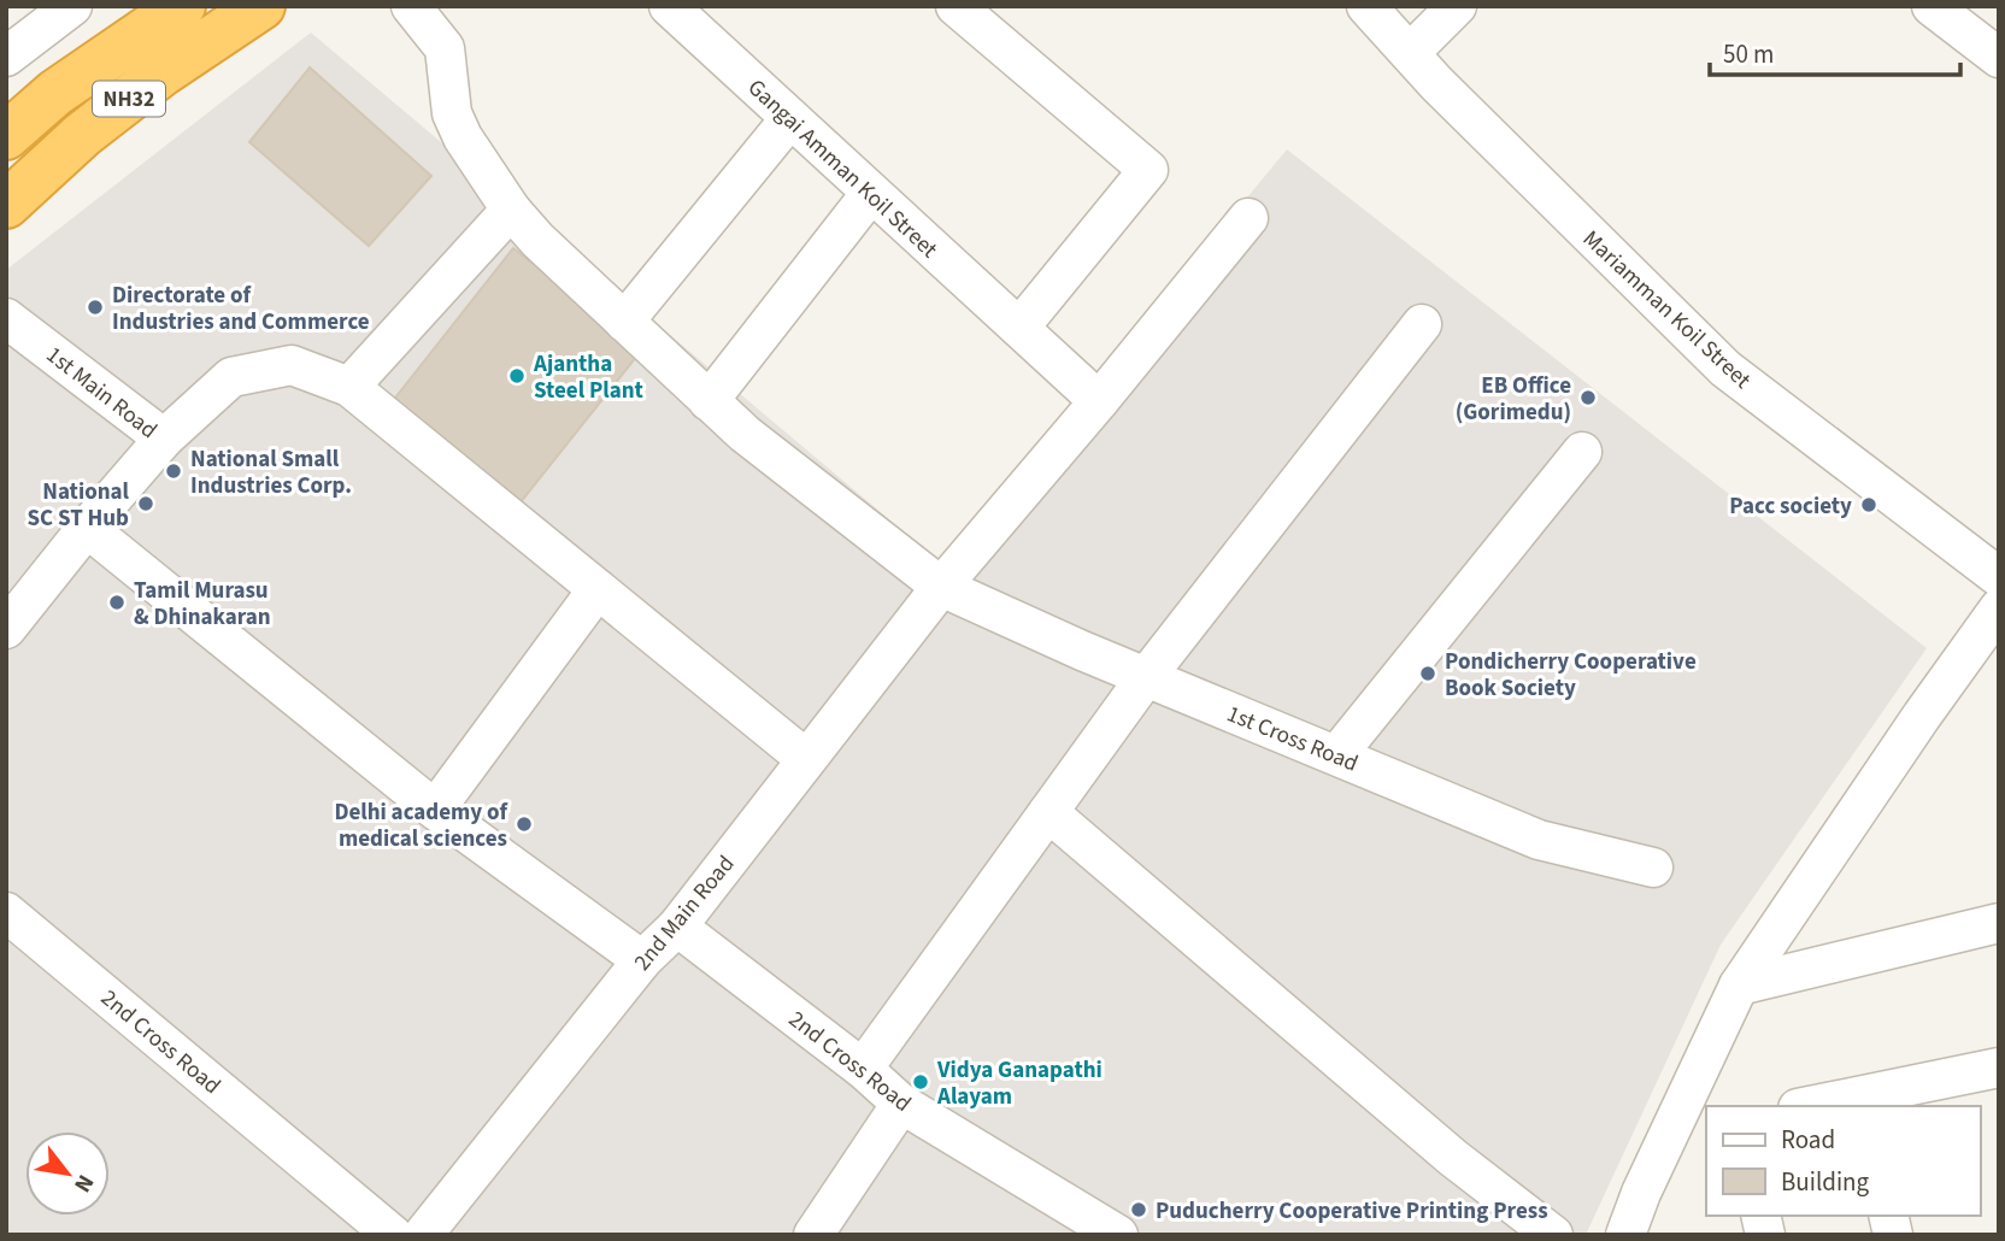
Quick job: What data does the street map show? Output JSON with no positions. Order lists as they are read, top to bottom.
{
  "streets": {
    "highway": ["NH32"],
    "street": [
      "Gangai Amman Koil Street",
      "Mariamman Koil Street",
      "1st Main Road",
      "1st Cross Road",
      "2nd Main Road",
      "2nd Cross Road"
    ]
  },
  "crossings": [
    ["Gangai Amman Koil Street", "2nd Main Road"],
    ["1st Cross Road", "2nd Main Road"],
    ["2nd Main Road", "2nd Cross Road"]
  ],
  "places": [
    "Directorate of Industries and Commerce",
    "Ajantha Steel Plant",
    "EB Office (Gorimedu)",
    "National Small Industries Corp.",
    "National SC ST Hub",
    "Pacc society",
    "Tamil Murasu & Dhinakaran",
    "Pondicherry Cooperative Book Society",
    "Delhi academy of medical sciences",
    "Vidya Ganapathi Alayam",
    "Puducherry Cooperative Printing Press"
  ],
  "legend": ["Road", "Building"],
  "scale_bar": "50 m",
  "north": "bottom right"
}
